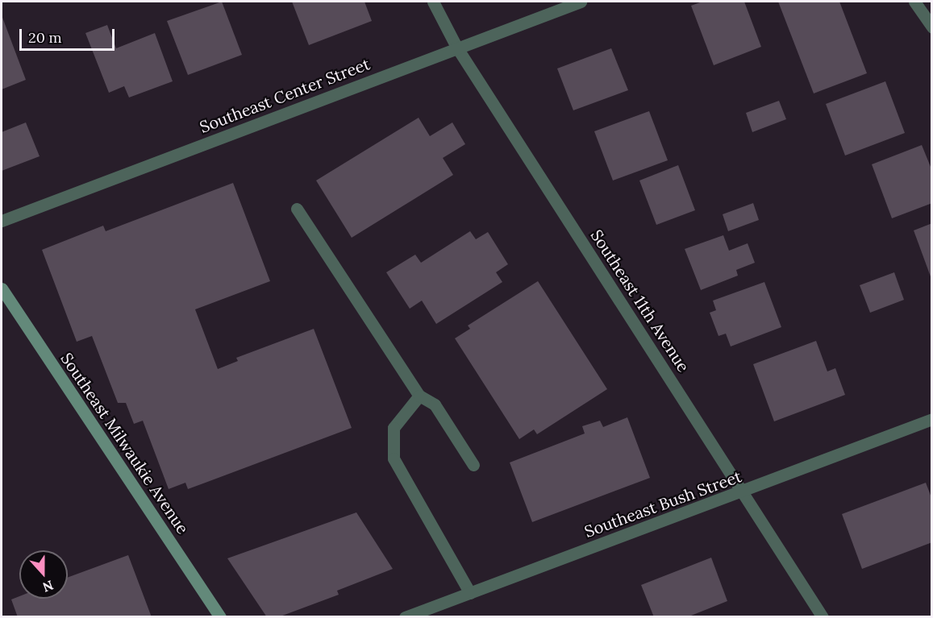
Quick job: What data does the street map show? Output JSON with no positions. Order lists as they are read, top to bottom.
{
  "streets": {
    "main road": ["Southeast Milwaukie Avenue"],
    "street": ["Southeast Center Street", "Southeast 11th Avenue", "Southeast Bush Street"]
  },
  "crossings": [
    ["Southeast Center Street", "Southeast 11th Avenue"],
    ["Southeast 11th Avenue", "Southeast Bush Street"]
  ],
  "scale_bar": "20 m",
  "north": "bottom"
}
